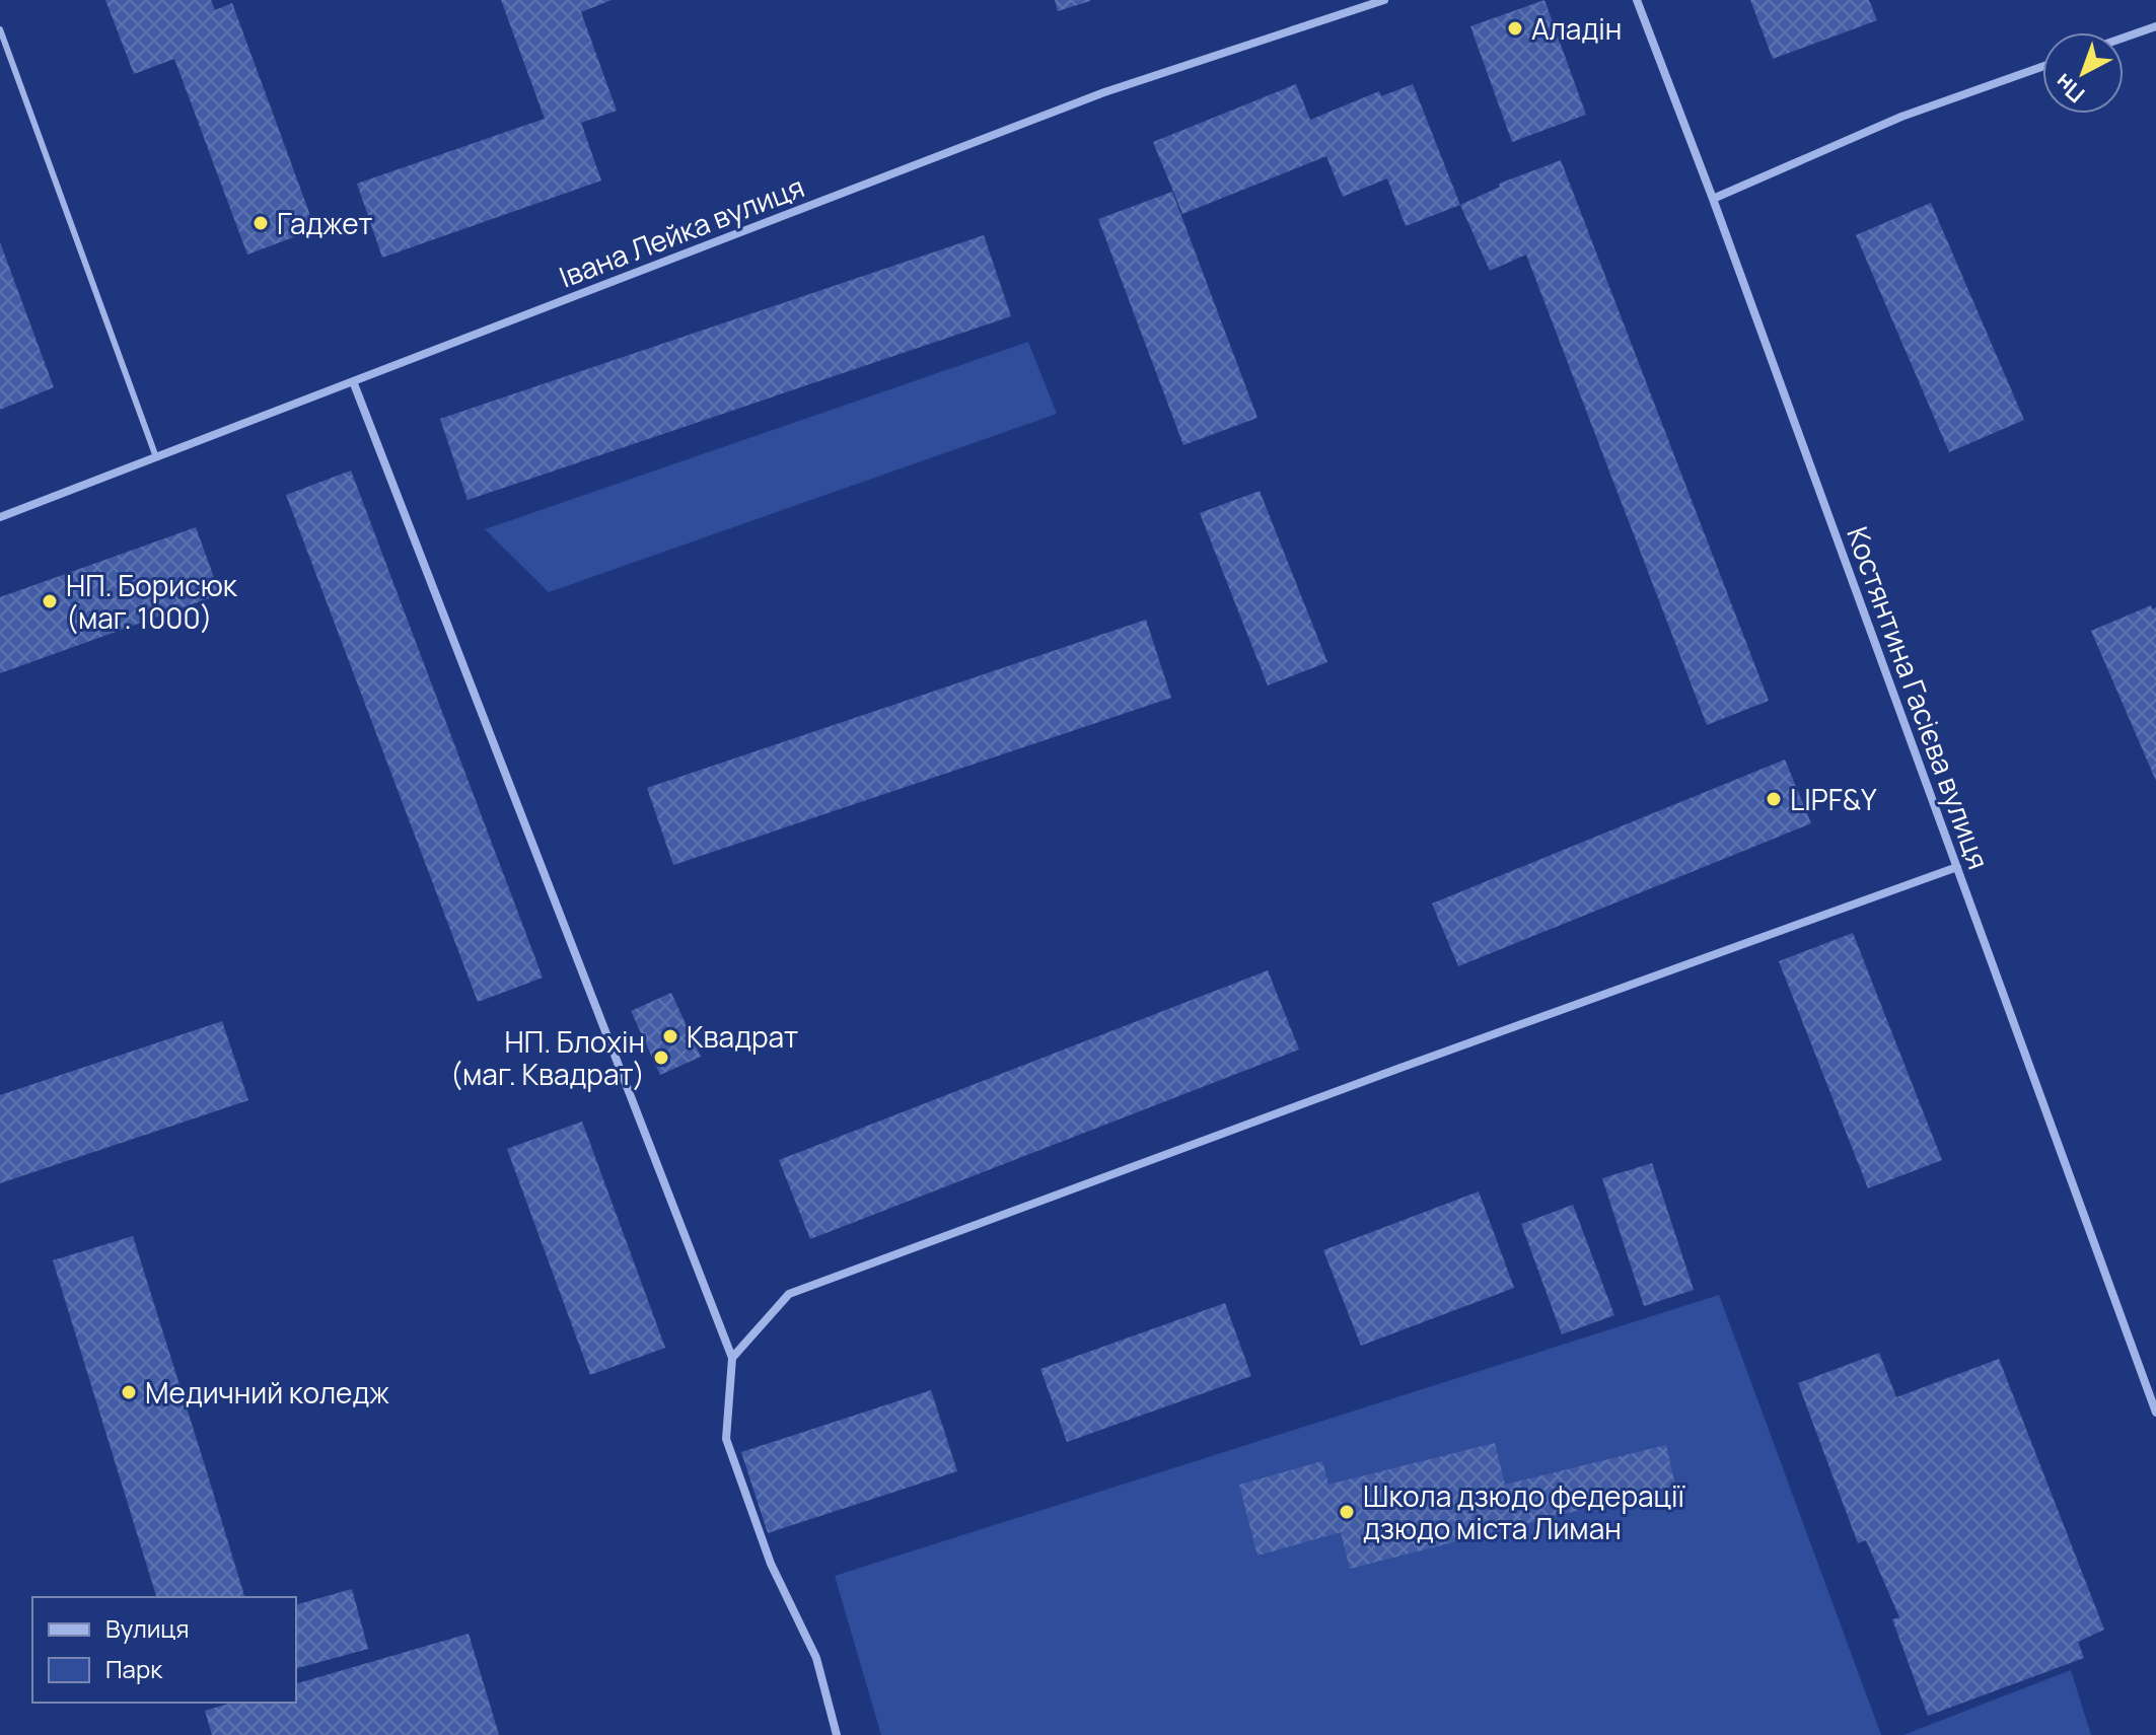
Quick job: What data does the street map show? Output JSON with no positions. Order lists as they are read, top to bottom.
{
  "streets": {
    "street": ["Івана Лейка вулиця", "Костянтина Гасієва вулиця"]
  },
  "places": [
    "Аладін",
    "Гаджет",
    "НП. Борисюк (маг. 1000)",
    "LIPF&Y",
    "Квадрат",
    "НП. Блохін (маг. Квадрат)",
    "Медичний коледж",
    "Школа дзюдо федерації дзюдо міста Лиман"
  ],
  "legend": ["Вулиця", "Парк"],
  "north": "bottom left"
}
